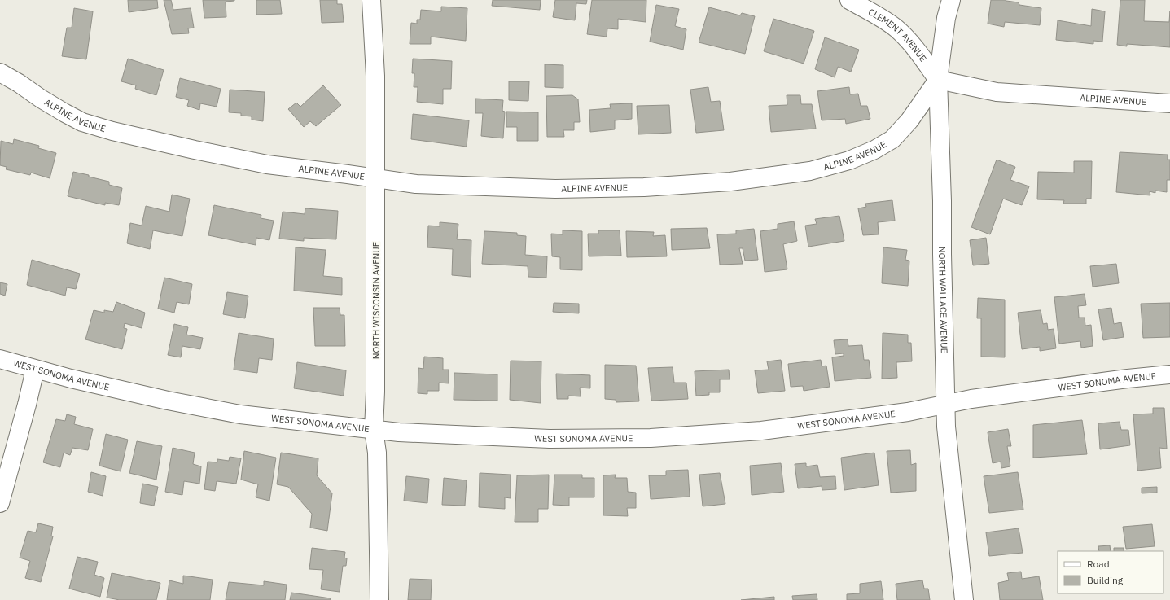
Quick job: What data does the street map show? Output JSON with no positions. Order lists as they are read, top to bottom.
{
  "streets": {
    "street": [
      "CLEMENT AVENUE",
      "ALPINE AVENUE",
      "NORTH WALLACE AVENUE",
      "NORTH WISCONSIN AVENUE",
      "WEST SONOMA AVENUE"
    ]
  },
  "crossings": [
    ["CLEMENT AVENUE", "ALPINE AVENUE"],
    ["CLEMENT AVENUE", "NORTH WALLACE AVENUE"],
    ["ALPINE AVENUE", "NORTH WALLACE AVENUE"],
    ["ALPINE AVENUE", "NORTH WISCONSIN AVENUE"],
    ["NORTH WALLACE AVENUE", "WEST SONOMA AVENUE"],
    ["NORTH WISCONSIN AVENUE", "WEST SONOMA AVENUE"]
  ],
  "legend": ["Road", "Building"]
}
